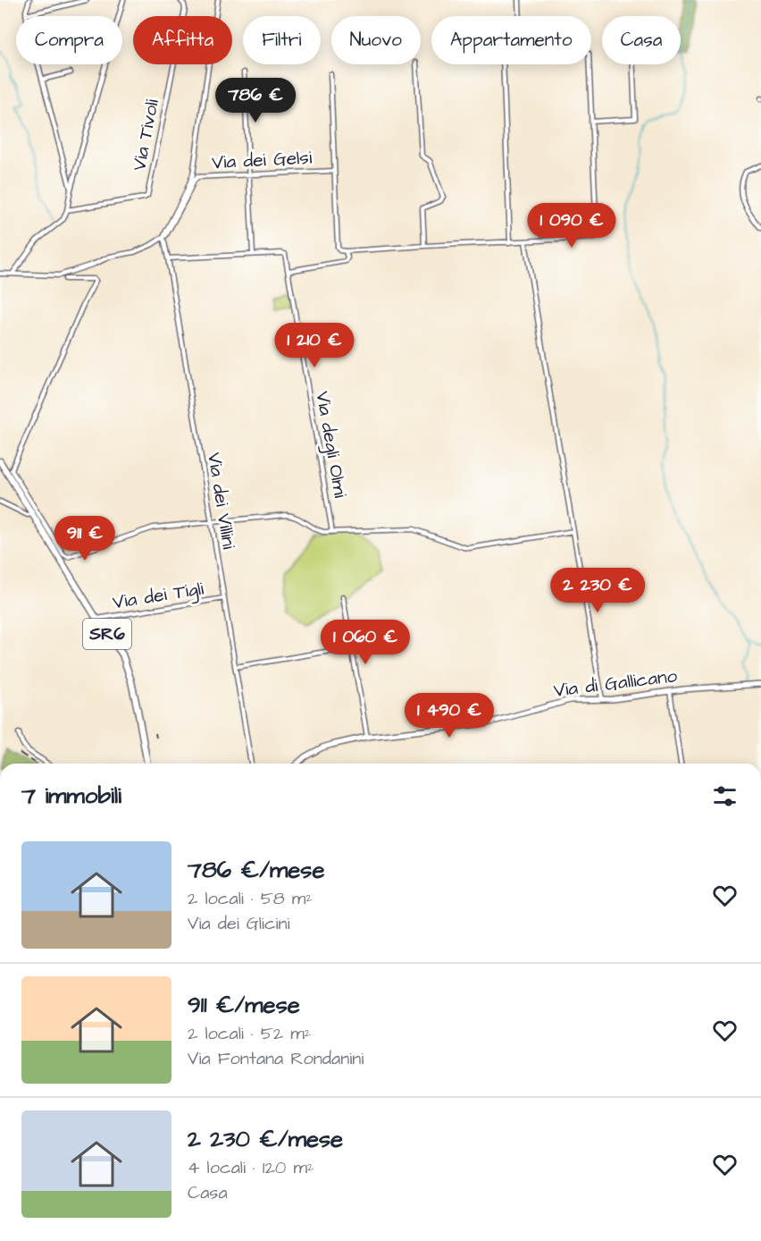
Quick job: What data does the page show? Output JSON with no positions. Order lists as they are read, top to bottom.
{
  "streets": {
    "main road": ["SR6"],
    "street": [
      "Via Tivoli",
      "Via dei Gelsi",
      "Via degli Olmi",
      "Via dei Villini",
      "Via dei Tigli",
      "Via di Gallicano"
    ]
  },
  "crossings": [
    ["Via dei Gelsi", "Via dei Villini"],
    ["Via degli Olmi", "Via dei Villini"],
    ["Via dei Villini", "Via dei Tigli"],
    ["Via dei Tigli", "SR6"]
  ],
  "page": {
    "chip": [
      "Compra",
      "Affitta",
      "Filtri",
      "Nuovo",
      "Appartamento",
      "Casa"
    ],
    "price": [
      "786 €",
      "1 090 €",
      "1 210 €",
      "911 €",
      "2 230 €",
      "1 060 €",
      "1 490 €"
    ],
    "heading": "7 immobili",
    "list": [
      {
        "name": "786 €/mese",
        "note": "2 locali · 58 m² · Via dei Glicini"
      },
      {
        "name": "911 €/mese",
        "note": "2 locali · 52 m² · Via Fontana Rondanini"
      },
      {
        "name": "2 230 €/mese",
        "note": "4 locali · 120 m² · Casa"
      }
    ]
  }
}
